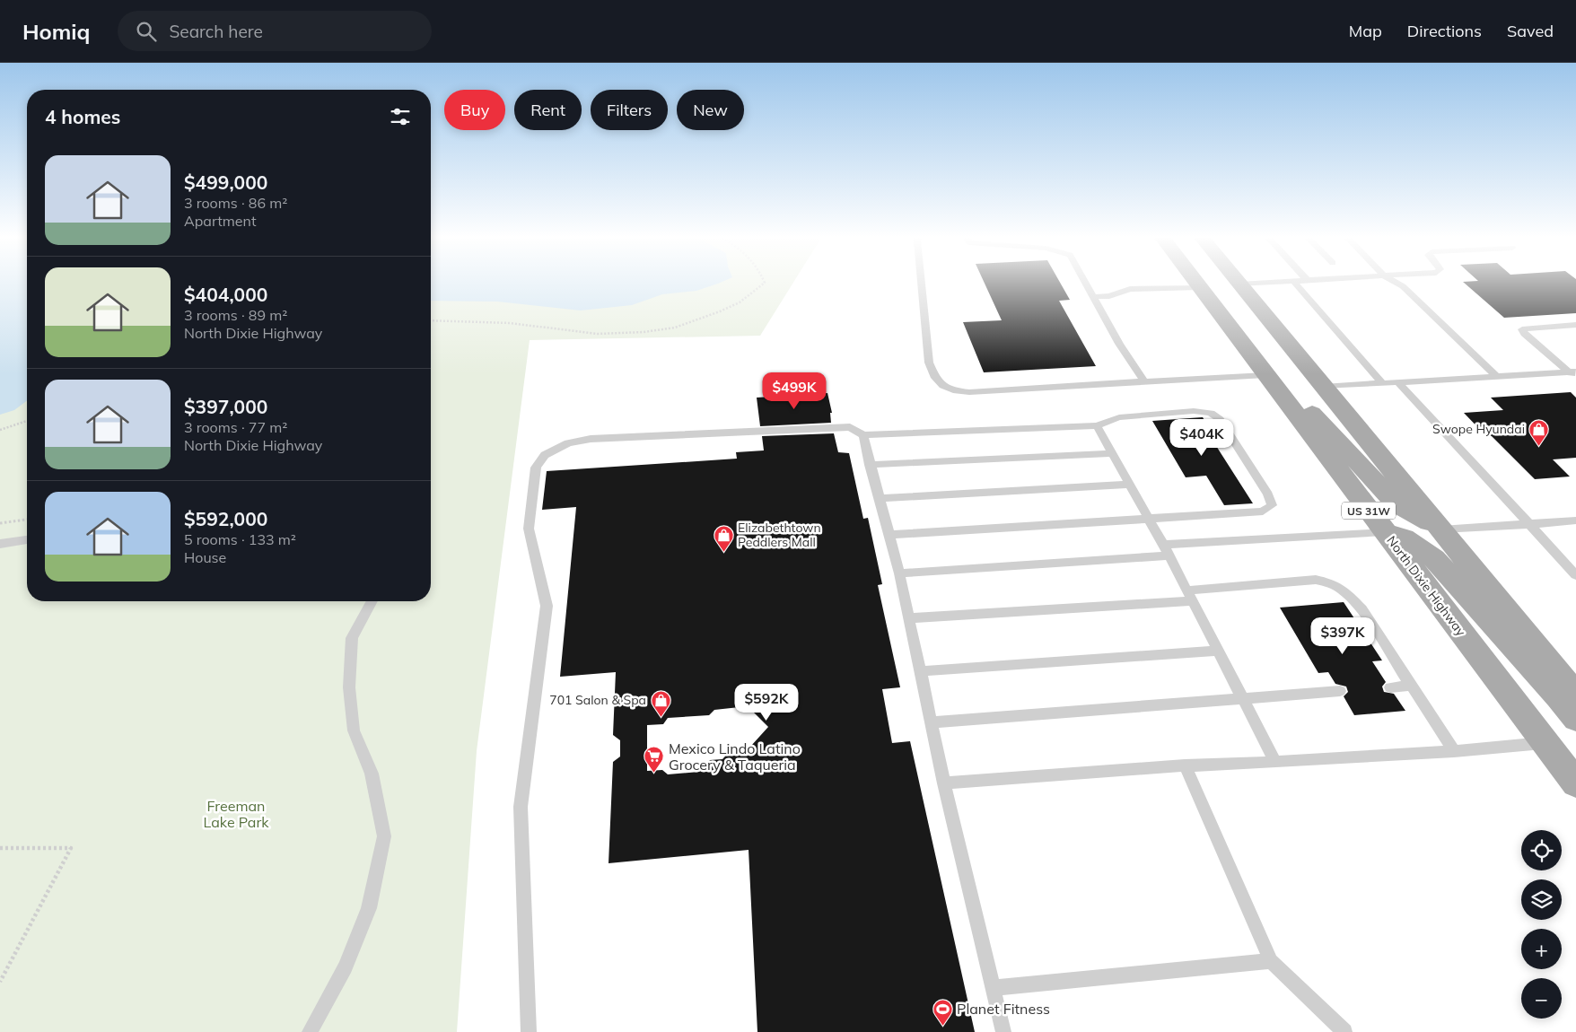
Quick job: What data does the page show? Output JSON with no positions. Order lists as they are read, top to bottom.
{
  "streets": {
    "main road": ["US 31W", "North Dixie Highway"]
  },
  "parks": ["Freeman Lake Park"],
  "places": {
    "shop": ["Swope Hyundai", "Elizabethtown Peddlers Mall", "701 Salon & Spa"],
    "supermarket": ["Mexico Lindo Latino Grocery & Taqueria"],
    "sports": ["Planet Fitness"]
  },
  "page": {
    "header": "Homiq",
    "search": "Search here",
    "nav": ["Map", "Directions", "Saved"],
    "chip": [
      "Buy",
      "Rent",
      "Filters",
      "New"
    ],
    "heading": "4 homes",
    "list": [
      {
        "name": "$499,000",
        "note": "3 rooms · 86 m² · Apartment"
      },
      {
        "name": "$404,000",
        "note": "3 rooms · 89 m² · North Dixie Highway"
      },
      {
        "name": "$397,000",
        "note": "3 rooms · 77 m² · North Dixie Highway"
      },
      {
        "name": "$592,000",
        "note": "5 rooms · 133 m² · House"
      }
    ],
    "price": [
      "$499K",
      "$404K",
      "$397K",
      "$592K"
    ],
    "map_buttons": ["+", "−"]
  }
}
